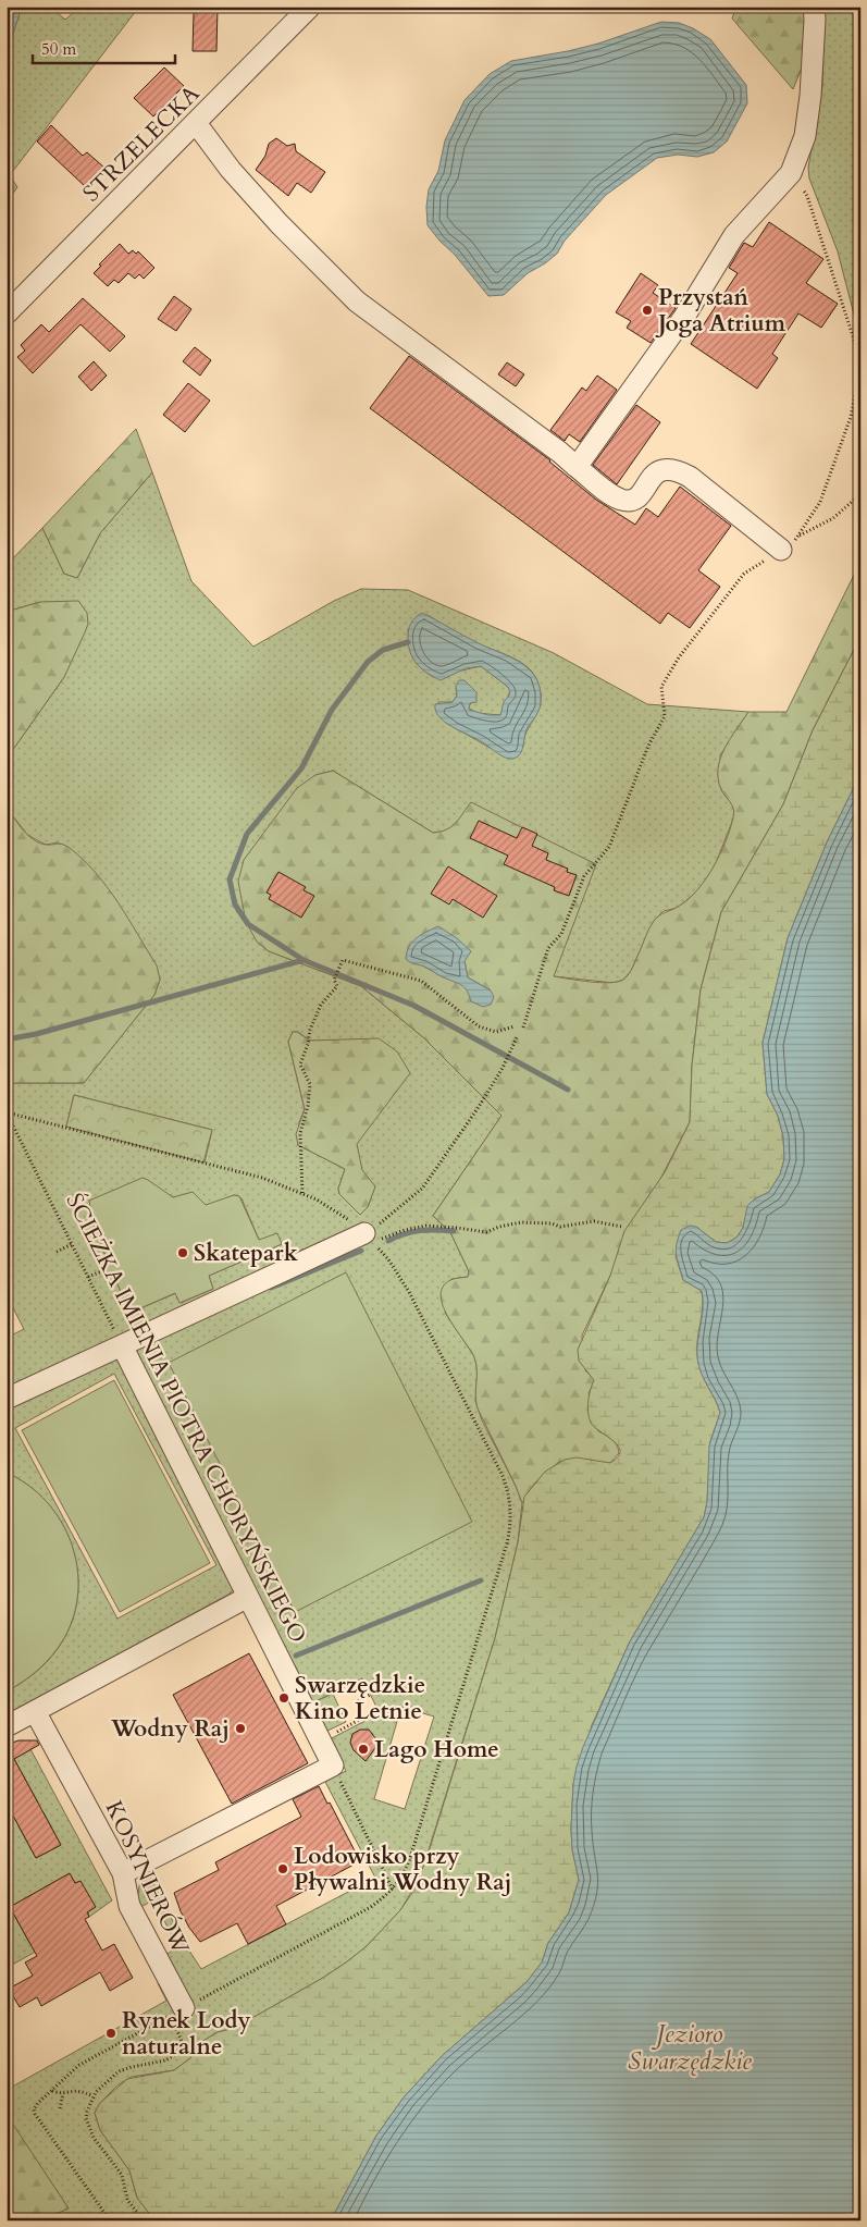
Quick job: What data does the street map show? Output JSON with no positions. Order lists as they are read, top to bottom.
{
  "streets": {
    "street": ["STRZELECKA", "ŚCIEŻKA IMIENIA PIOTRA CHORYŃSKIEGO", "KOSYNIERÓW"]
  },
  "water": ["Jezioro Swarzędzkie"],
  "places": [
    "Przystań Joga Atrium",
    "Skatepark",
    "Swarzędzkie Kino Letnie",
    "Wodny Raj",
    "Lago Home",
    "Lodowisko przy Pływalni Wodny Raj",
    "Rynek Lody naturalne"
  ],
  "scale_bar": "50 m"
}
